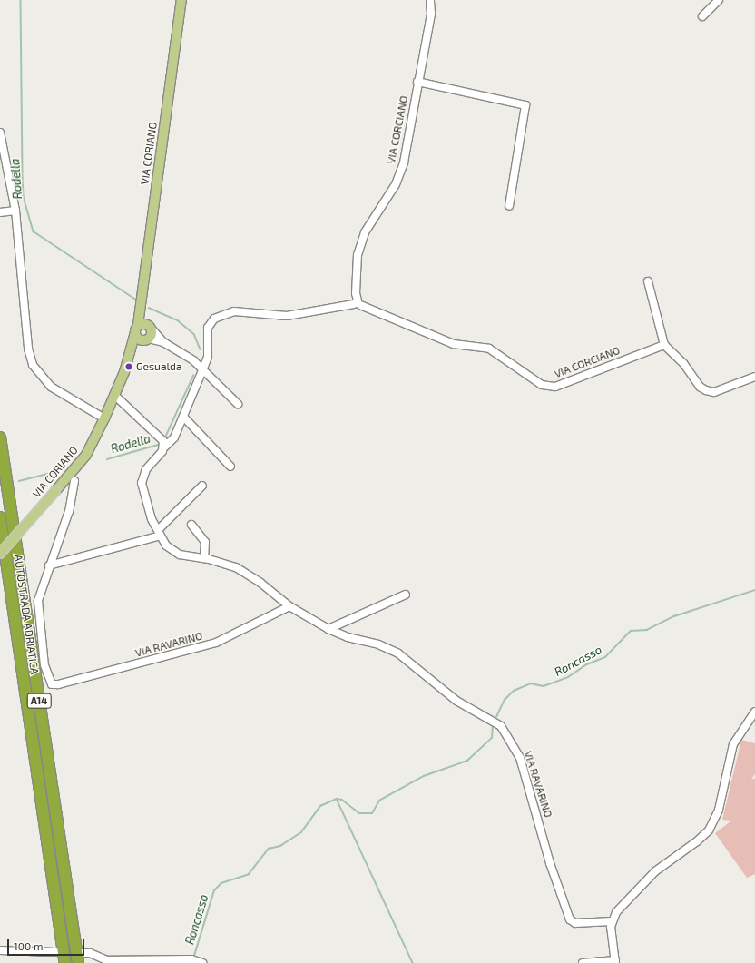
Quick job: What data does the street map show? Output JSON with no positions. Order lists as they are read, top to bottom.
{
  "streets": {
    "highway": ["AUTOSTRADA ADRIATICA", "A14"],
    "main road": ["VIA CORIANO"],
    "street": ["VIA CORCIANO", "VIA RAVARINO"]
  },
  "crossings": [
    ["VIA CORCIANO", "VIA RAVARINO"],
    ["VIA CORIANO", "VIA RAVARINO"]
  ],
  "water": ["Rodella", "Roncasso"],
  "places": ["Gesualda"],
  "scale_bar": "100 m"
}
